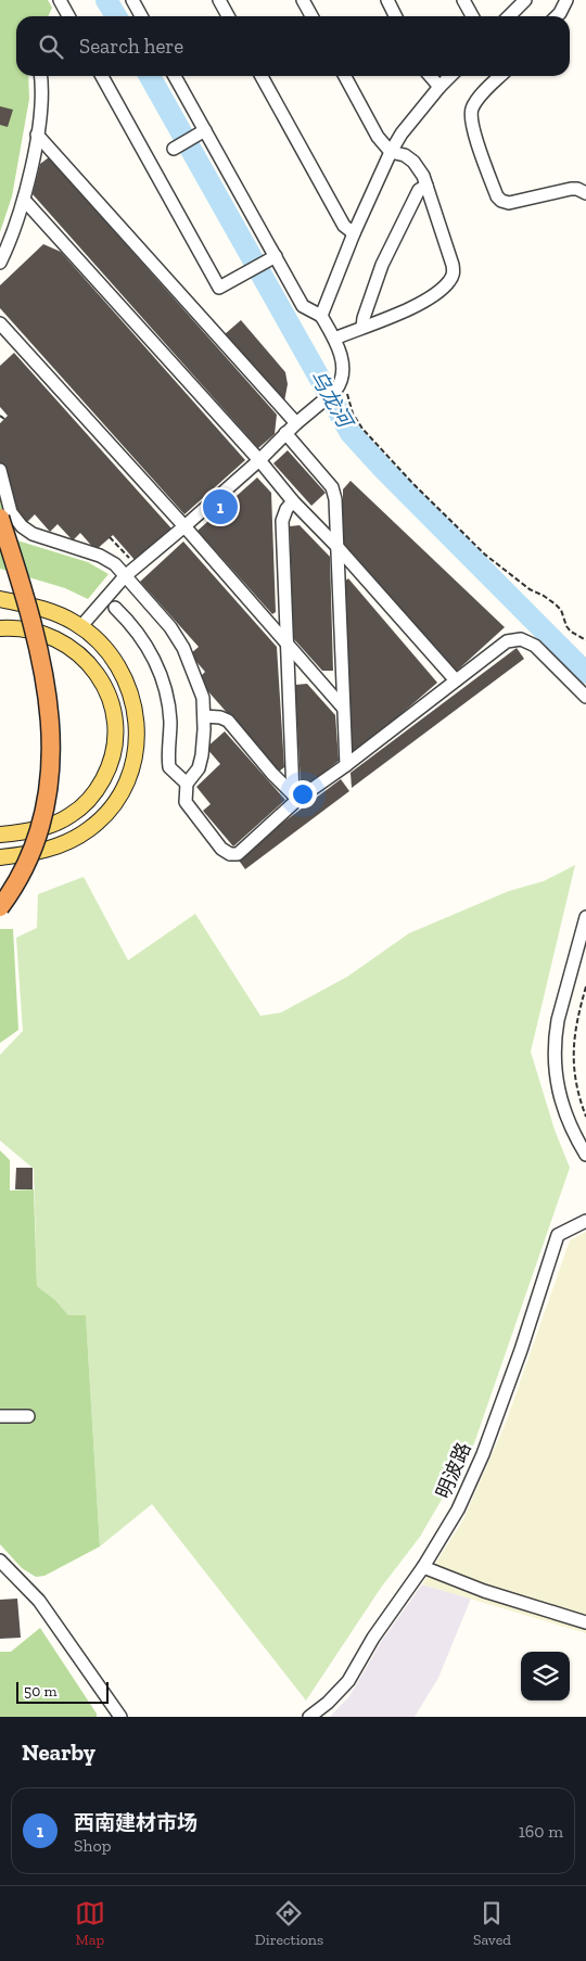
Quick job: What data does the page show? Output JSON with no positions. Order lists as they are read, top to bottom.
{
  "streets": {
    "street": ["明波路"]
  },
  "water": ["乌龙河"],
  "scale_bar": "50 m",
  "page": {
    "search": "Search here",
    "pins": "1",
    "scale": "50 m",
    "heading": "Nearby",
    "list": [
      {
        "mark": "1",
        "name": "西南建材市场",
        "note": "Shop",
        "value": "160 m"
      }
    ],
    "nav": ["Map", "Directions", "Saved"]
  }
}
